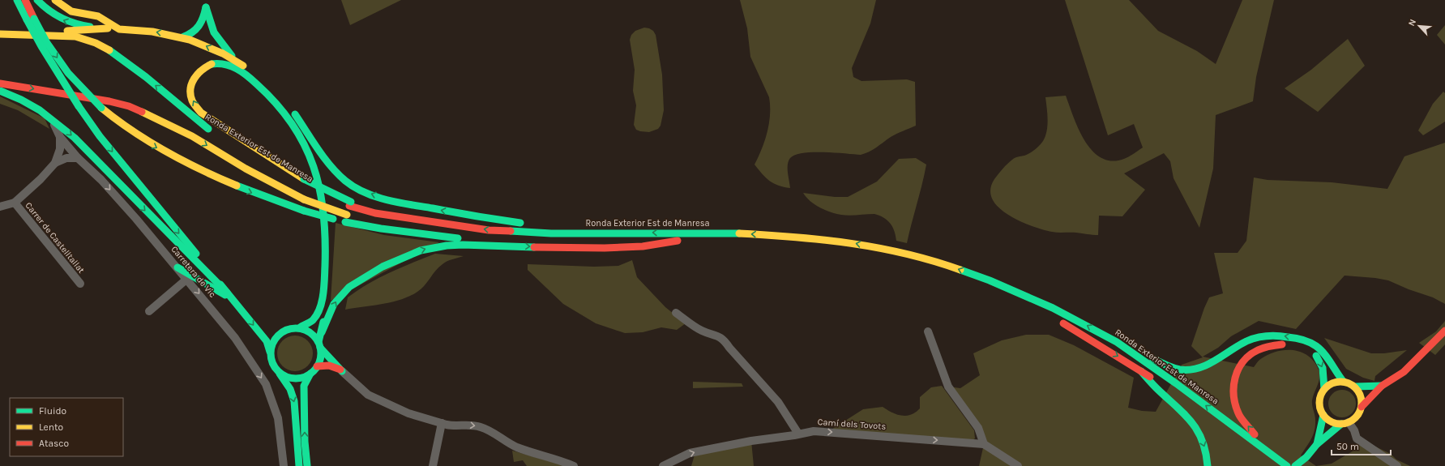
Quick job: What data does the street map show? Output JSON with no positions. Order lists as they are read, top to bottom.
{
  "streets": {
    "main road": ["Ronda Exterior Est de Manresa"],
    "street": ["Carrer de Castelltallat", "Carretera de Vic", "Camí dels Tovots"]
  },
  "one_way": ["Carretera de Vic", "Camí dels Tovots"],
  "legend": ["Fluido", "Lento", "Atasco"],
  "scale_bar": "50 m",
  "north": "top left"
}
